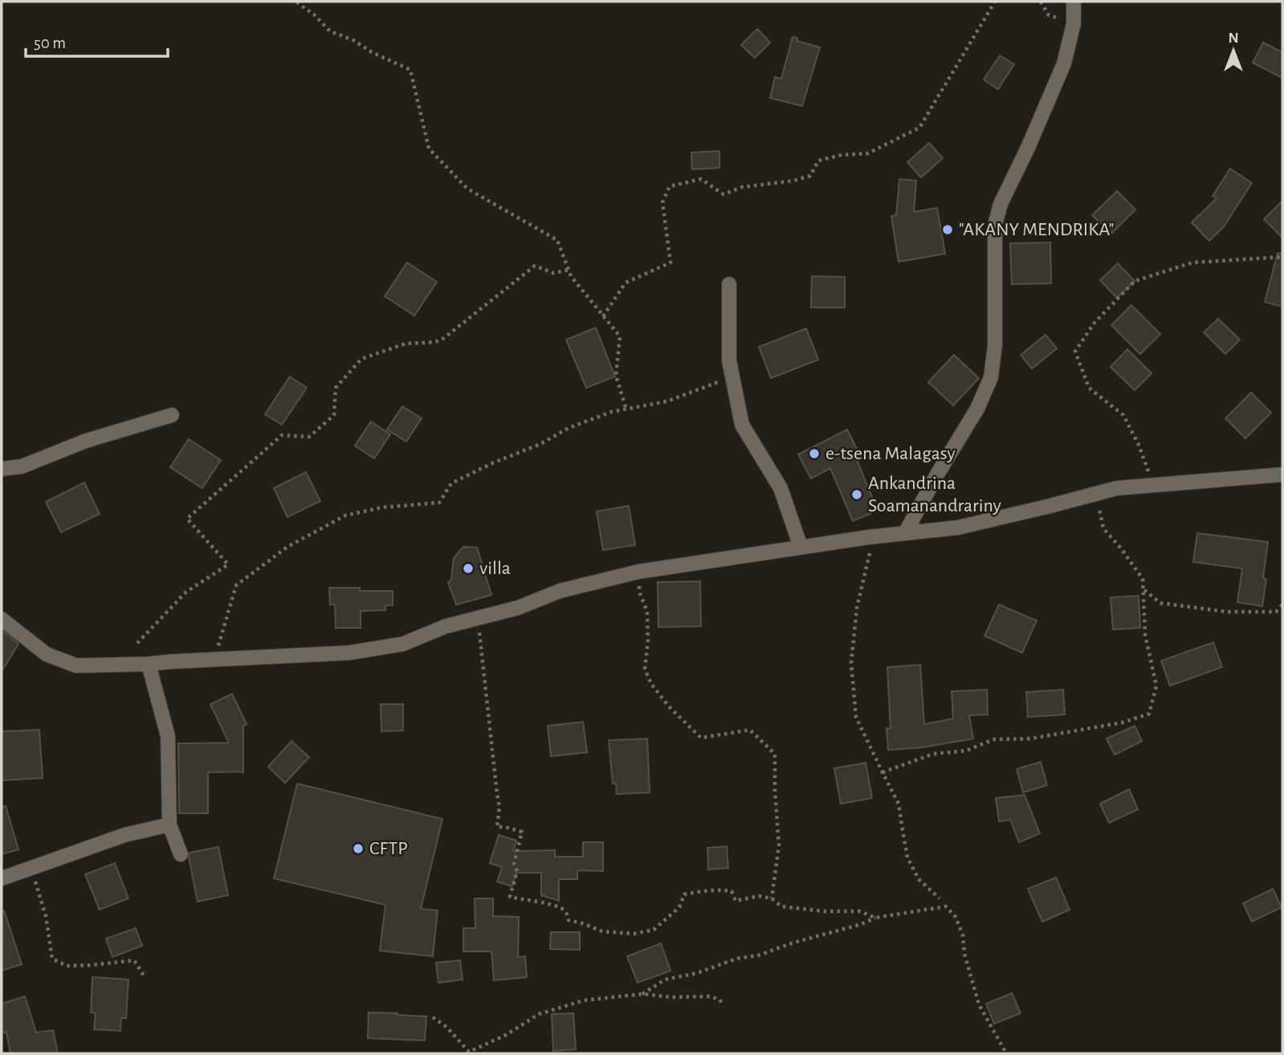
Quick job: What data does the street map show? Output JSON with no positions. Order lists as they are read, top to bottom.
{
  "places": [
    "\"AKANY MENDRIKA\"",
    "e-tsena Malagasy",
    "Ankandrina Soamanandrariny",
    "villa",
    "CFTP"
  ],
  "scale_bar": "50 m",
  "north": "top"
}
